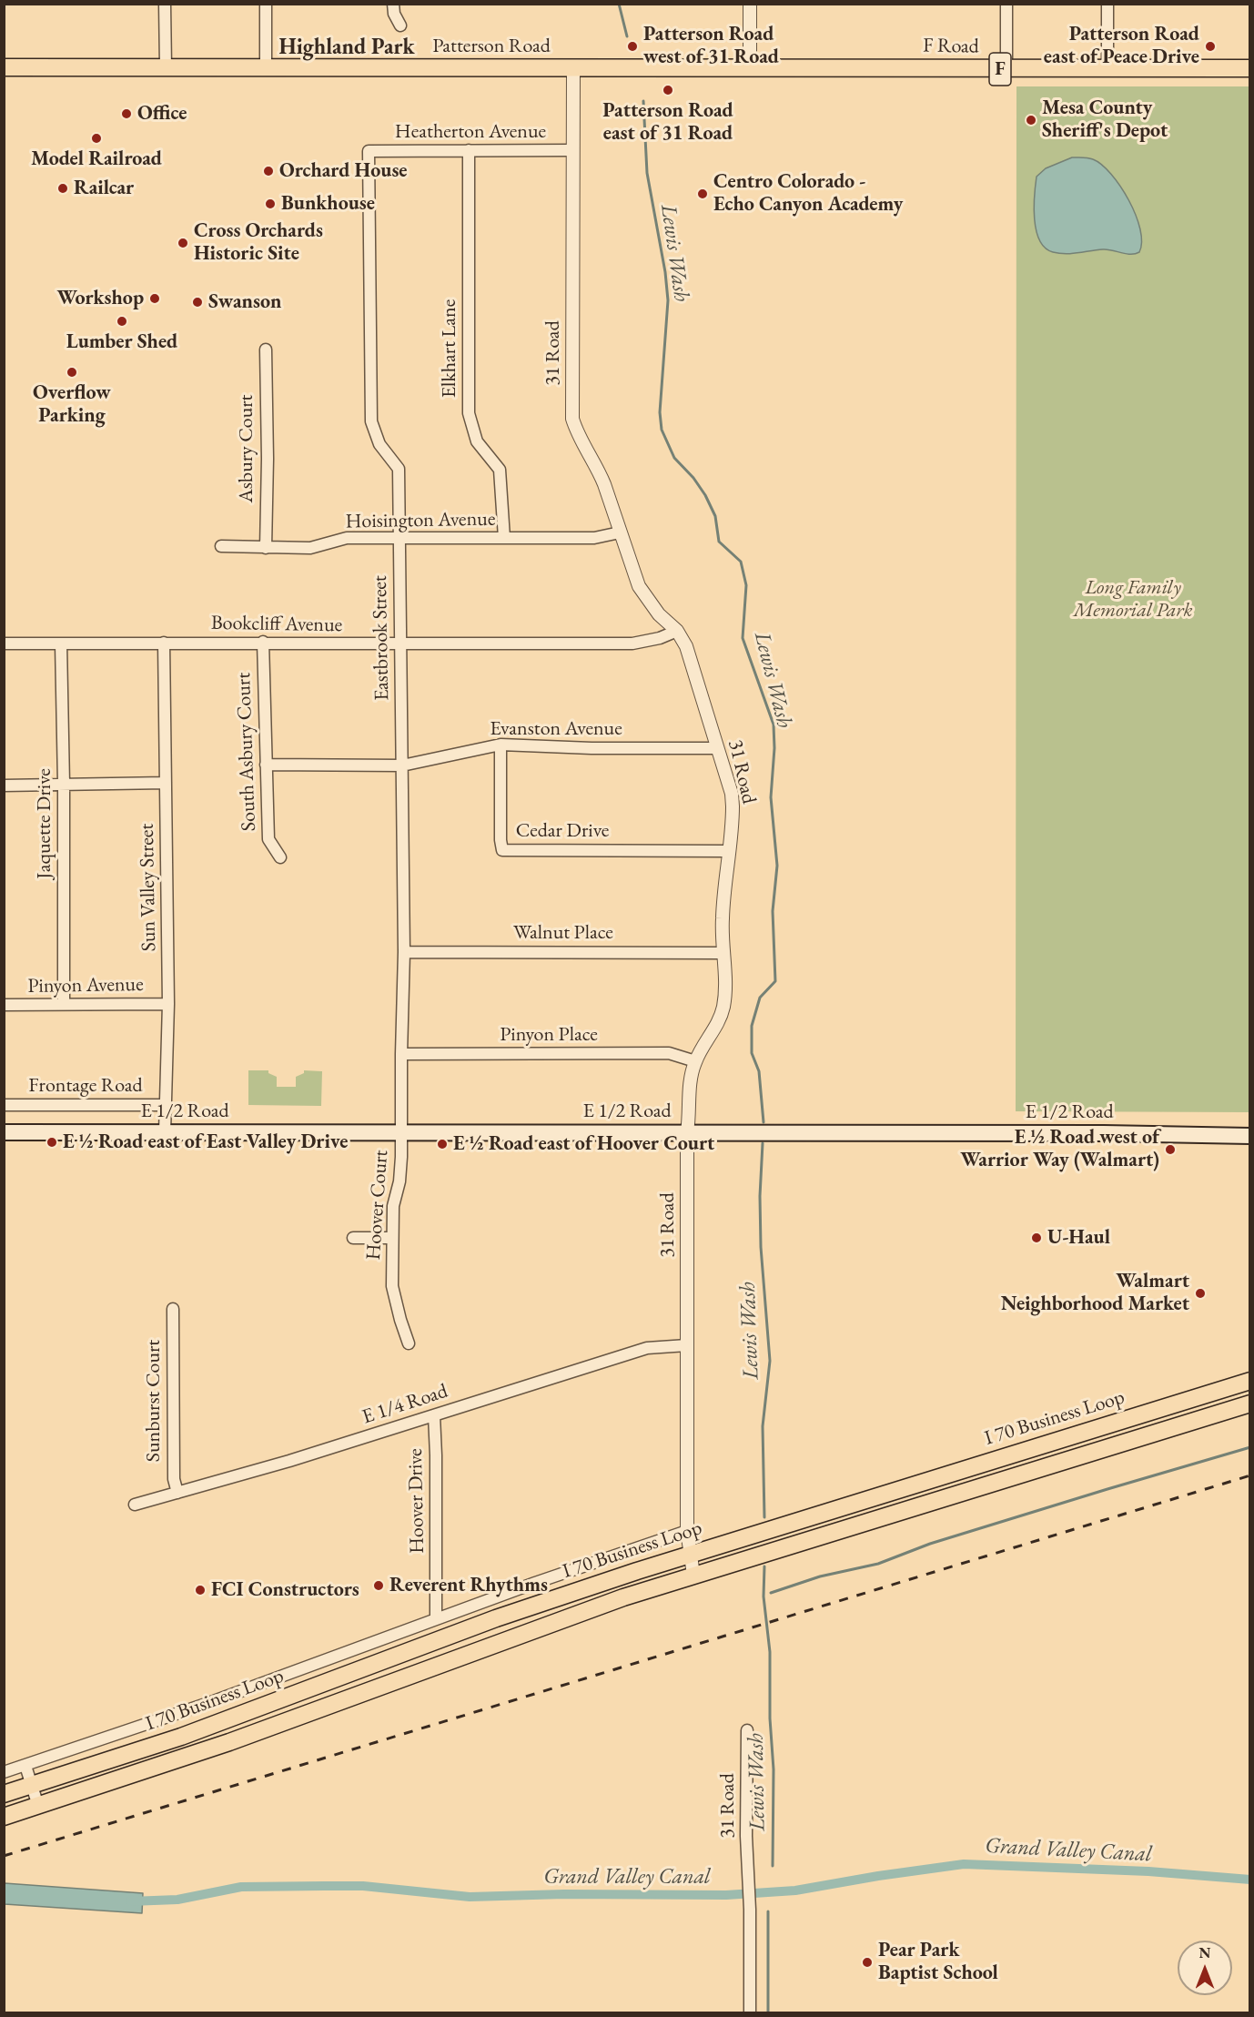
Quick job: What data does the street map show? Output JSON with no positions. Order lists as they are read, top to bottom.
{
  "streets": {
    "main road": [
      "Patterson Road",
      "F Road",
      "F",
      "E 1/2 Road",
      "I 70 Business Loop"
    ],
    "street": [
      "Heatherton Avenue",
      "Elkhart Lane",
      "31 Road",
      "Asbury Court",
      "Hoisington Avenue",
      "Bookcliff Avenue",
      "Eastbrook Street",
      "Evanston Avenue",
      "South Asbury Court",
      "Jaquette Drive",
      "Cedar Drive",
      "Sun Valley Street",
      "Walnut Place",
      "Pinyon Avenue",
      "Pinyon Place",
      "Frontage Road",
      "Hoover Court",
      "Sunburst Court",
      "E 1/4 Road",
      "Hoover Drive"
    ]
  },
  "crossings": [
    ["Patterson Road", "F Road"],
    ["Patterson Road", "31 Road"],
    ["Heatherton Avenue", "Elkhart Lane"],
    ["Heatherton Avenue", "31 Road"],
    ["Heatherton Avenue", "Eastbrook Street"],
    ["Elkhart Lane", "Hoisington Avenue"],
    ["31 Road", "Hoisington Avenue"],
    ["31 Road", "Bookcliff Avenue"],
    ["31 Road", "Evanston Avenue"],
    ["31 Road", "Cedar Drive"],
    ["31 Road", "Walnut Place"],
    ["31 Road", "Pinyon Place"],
    ["31 Road", "E 1/2 Road"],
    ["31 Road", "E 1/4 Road"],
    ["31 Road", "I 70 Business Loop"],
    ["Asbury Court", "Hoisington Avenue"],
    ["Hoisington Avenue", "Eastbrook Street"],
    ["Bookcliff Avenue", "Eastbrook Street"],
    ["Bookcliff Avenue", "South Asbury Court"],
    ["Bookcliff Avenue", "Jaquette Drive"],
    ["Bookcliff Avenue", "Sun Valley Street"],
    ["Eastbrook Street", "Evanston Avenue"],
    ["Eastbrook Street", "Walnut Place"],
    ["Eastbrook Street", "Pinyon Place"],
    ["Eastbrook Street", "E 1/2 Road"],
    ["Eastbrook Street", "Hoover Court"],
    ["Evanston Avenue", "South Asbury Court"],
    ["Evanston Avenue", "Cedar Drive"],
    ["Jaquette Drive", "Pinyon Avenue"],
    ["Sun Valley Street", "Pinyon Avenue"],
    ["Sun Valley Street", "Frontage Road"],
    ["Sun Valley Street", "E 1/2 Road"],
    ["E 1/2 Road", "Hoover Court"],
    ["Sunburst Court", "E 1/4 Road"],
    ["E 1/4 Road", "Hoover Drive"]
  ],
  "districts": ["Highland Park"],
  "water": ["Lewis Wash", "Grand Valley Canal"],
  "parks": ["Long Family Memorial Park"],
  "places": [
    "Patterson Road west of 31 Road",
    "Patterson Road east of Peace Drive",
    "Patterson Road east of 31 Road",
    "Office",
    "Mesa County Sheriff's Depot",
    "Model Railroad",
    "Orchard House",
    "Railcar",
    "Centro Colorado - Echo Canyon Academy",
    "Bunkhouse",
    "Cross Orchards Historic Site",
    "Workshop",
    "Swanson",
    "Lumber Shed",
    "Overflow Parking",
    "E ½ Road east of East Valley Drive",
    "E ½ Road east of Hoover Court",
    "E ½ Road west of Warrior Way (Walmart)",
    "U-Haul",
    "Walmart Neighborhood Market",
    "Reverent Rhythms",
    "FCI Constructors",
    "Pear Park Baptist School"
  ],
  "north": "top"
}
